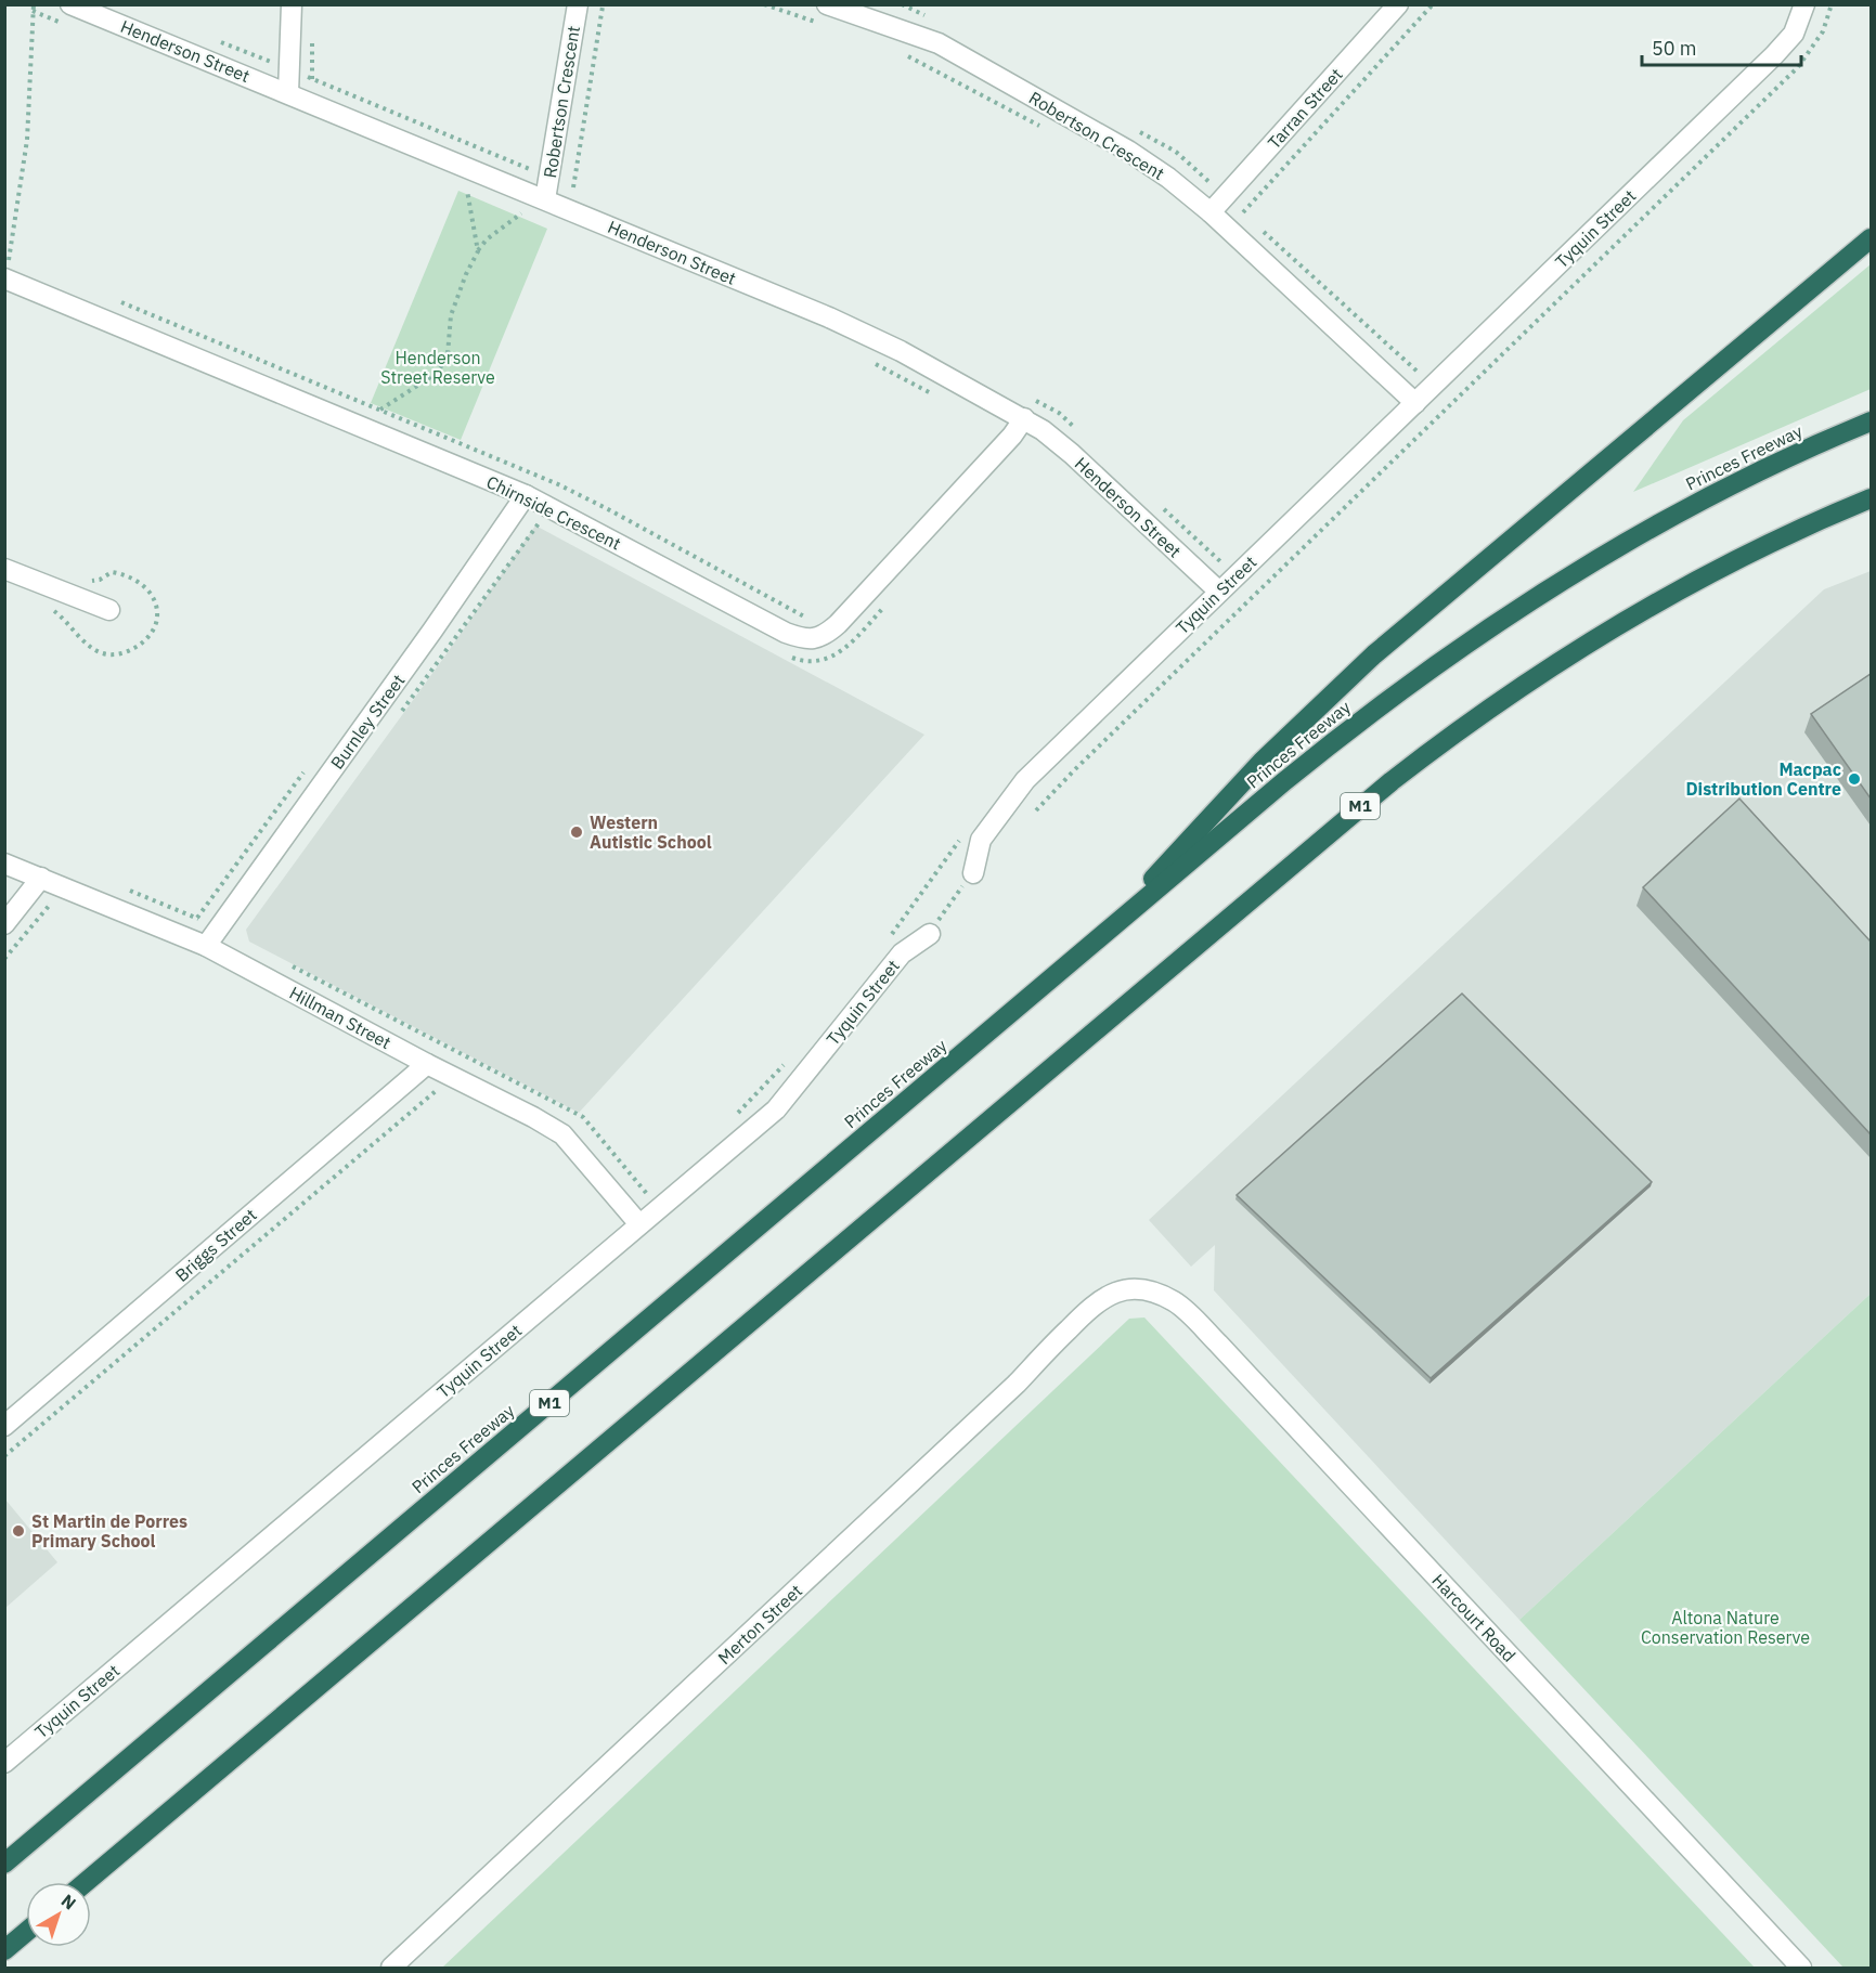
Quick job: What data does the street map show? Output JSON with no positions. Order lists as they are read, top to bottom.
{
  "streets": {
    "highway": ["Princes Freeway", "M1"],
    "street": [
      "Henderson Street",
      "Robertson Crescent",
      "Tarran Street",
      "Tyquin Street",
      "Chirnside Crescent",
      "Burnley Street",
      "Hillman Street",
      "Briggs Street",
      "Harcourt Road",
      "Merton Street"
    ]
  },
  "crossings": [
    ["Henderson Street", "Robertson Crescent"],
    ["Henderson Street", "Tyquin Street"],
    ["Henderson Street", "Chirnside Crescent"],
    ["Robertson Crescent", "Tarran Street"],
    ["Robertson Crescent", "Tyquin Street"],
    ["Tyquin Street", "Hillman Street"],
    ["Chirnside Crescent", "Burnley Street"],
    ["Burnley Street", "Hillman Street"],
    ["Hillman Street", "Briggs Street"],
    ["Harcourt Road", "Merton Street"]
  ],
  "parks": ["Henderson Street Reserve", "Altona Nature Conservation Reserve"],
  "places": ["Macpac Distribution Centre", "Western Autistic School", "St Martin de Porres Primary School"],
  "scale_bar": "50 m",
  "north": "top right"
}
